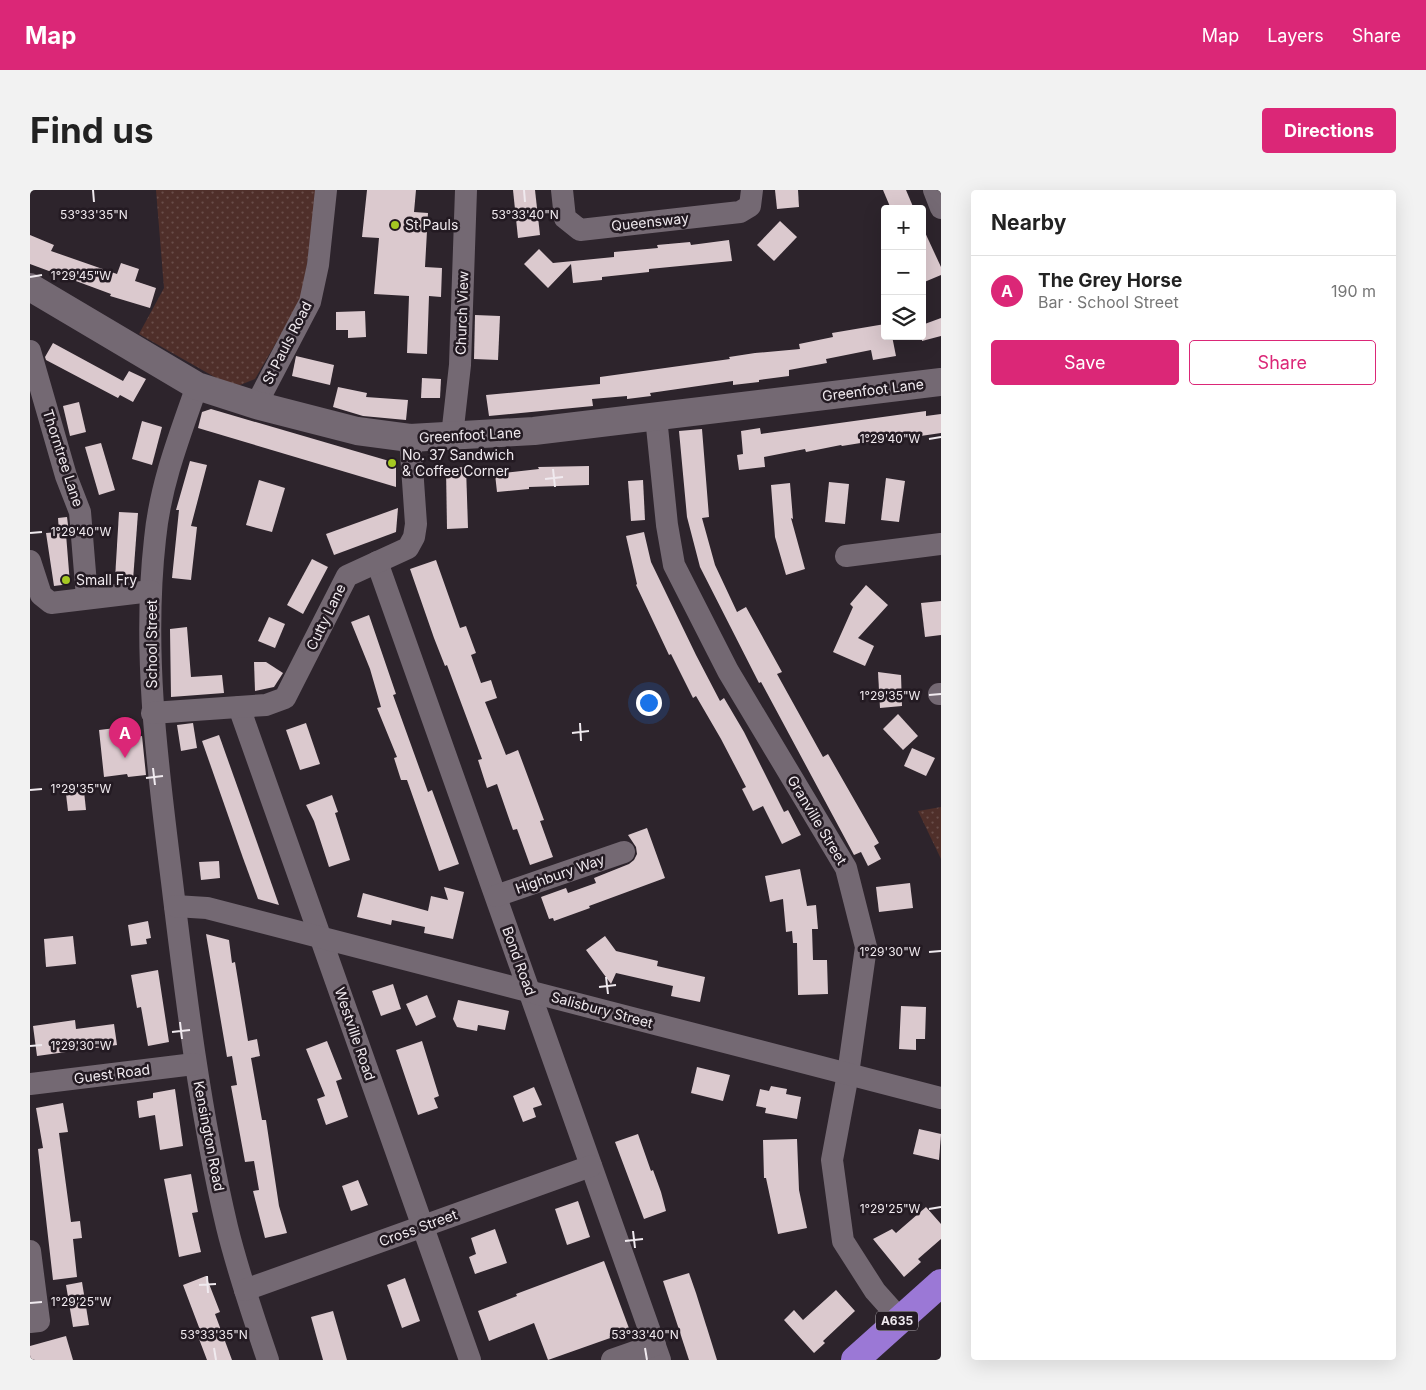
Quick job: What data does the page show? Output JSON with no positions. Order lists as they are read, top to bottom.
{
  "streets": {
    "highway": ["A635"],
    "street": [
      "Queensway",
      "Church View",
      "St Pauls Road",
      "Greenfoot Lane",
      "Thorntree Lane",
      "Cutty Lane",
      "School Street",
      "Granville Street",
      "Highbury Way",
      "Bond Road",
      "Salisbury Street",
      "Westville Road",
      "Guest Road",
      "Kensington Road",
      "Cross Street"
    ]
  },
  "crossings": [
    ["Church View", "Greenfoot Lane"],
    ["St Pauls Road", "Greenfoot Lane"],
    ["Greenfoot Lane", "Cutty Lane"],
    ["Greenfoot Lane", "School Street"],
    ["Greenfoot Lane", "Granville Street"],
    ["Cutty Lane", "School Street"],
    ["Cutty Lane", "Bond Road"],
    ["Cutty Lane", "Westville Road"],
    ["School Street", "Salisbury Street"],
    ["School Street", "Kensington Road"],
    ["Granville Street", "Salisbury Street"],
    ["Granville Street", "A635"],
    ["Highbury Way", "Bond Road"],
    ["Bond Road", "Salisbury Street"],
    ["Bond Road", "Cross Street"],
    ["Salisbury Street", "Westville Road"],
    ["Salisbury Street", "Kensington Road"],
    ["Westville Road", "Cross Street"],
    ["Guest Road", "Kensington Road"],
    ["Kensington Road", "Cross Street"]
  ],
  "places": ["St Pauls", "No. 37 Sandwich & Coffee Corner", "Small Fry"],
  "page": {
    "header": "Map",
    "nav": ["Map", "Layers", "Share"],
    "buttons": [
      "Directions",
      ["Save", "Share"]
    ],
    "title": "Find us",
    "heading": "Nearby",
    "map_buttons": ["+", "−"],
    "list": [
      {
        "mark": "A",
        "name": "The Grey Horse",
        "note": "Bar · School Street",
        "value": "190 m"
      }
    ],
    "pins": "A"
  },
  "coordinates": [
    "53°33'35\"N",
    "53°33'40\"N",
    "1°29'45\"W",
    "1°29'40\"W",
    "1°29'35\"W",
    "1°29'30\"W",
    "1°29'25\"W"
  ]
}
